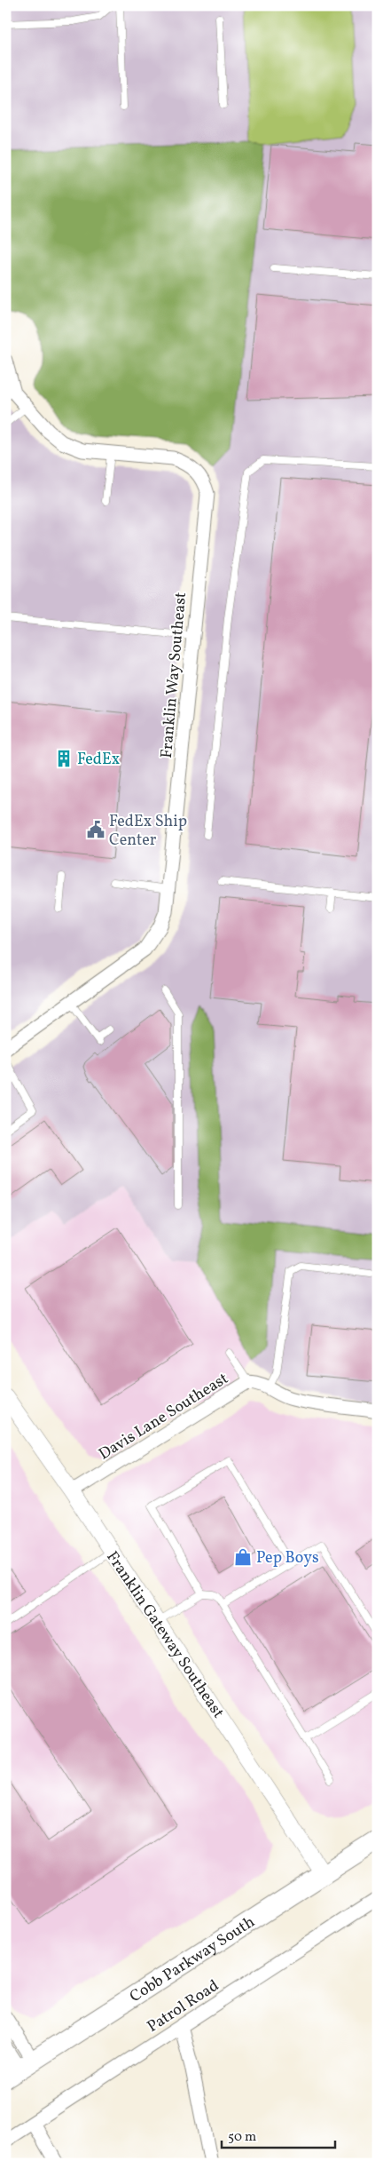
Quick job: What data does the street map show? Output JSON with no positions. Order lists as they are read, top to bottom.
{
  "streets": {
    "main road": ["Cobb Parkway South"],
    "street": [
      "Franklin Way Southeast",
      "Davis Lane Southeast",
      "Franklin Gateway Southeast",
      "Patrol Road"
    ]
  },
  "crossings": [
    ["Davis Lane Southeast", "Franklin Gateway Southeast"],
    ["Franklin Gateway Southeast", "Cobb Parkway South"]
  ],
  "places": {
    "building": ["FedEx"],
    "public building": ["FedEx Ship Center"],
    "shop": ["Pep Boys"]
  },
  "scale_bar": "50 m"
}
